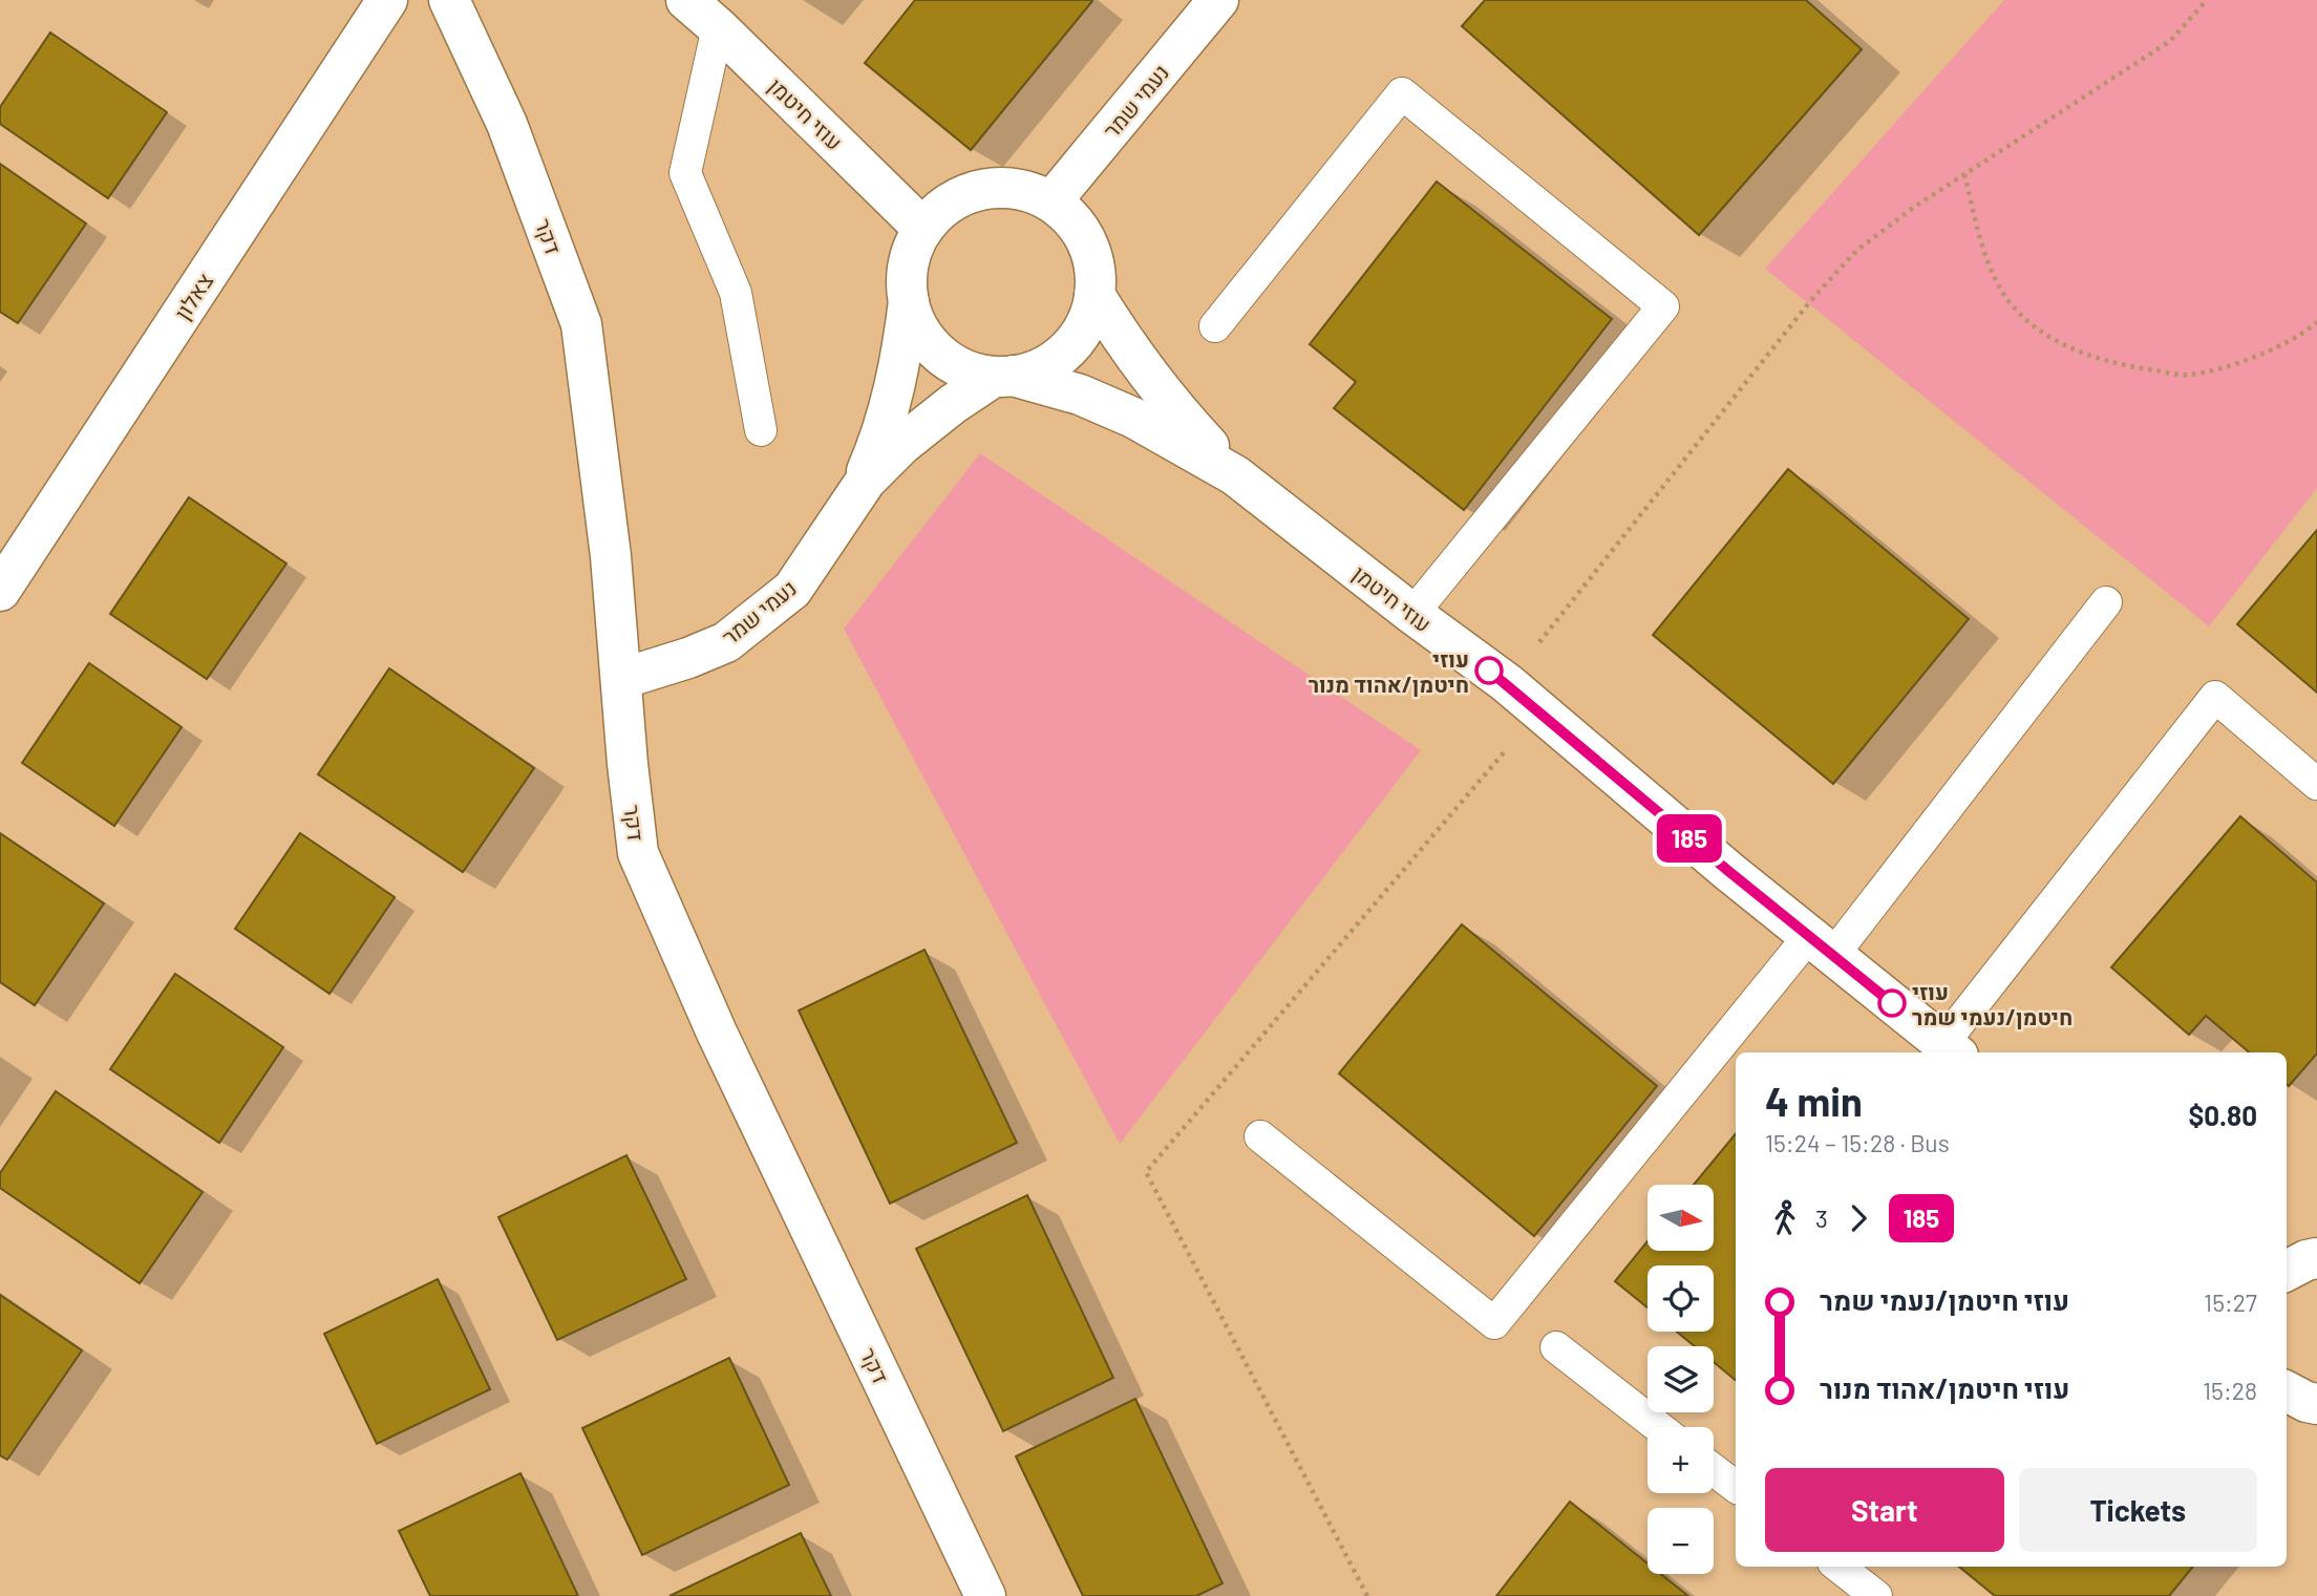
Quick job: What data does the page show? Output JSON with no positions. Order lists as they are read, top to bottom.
{
  "streets": {
    "street": [
      "נעמי שמר",
      "עוזי חיטמן",
      "דקר",
      "צאלון"
    ]
  },
  "crossings": [
    ["נעמי שמר", "עוזי חיטמן"],
    ["נעמי שמר", "דקר"]
  ],
  "places": ["עוזי חיטמן/אהוד מנור", "עוזי חיטמן/נעמי שמר"],
  "lines": ["bus line 185"],
  "north": "right",
  "page": {
    "on_map": "185",
    "heading": ["4 min", "15:24 – 15:28 · Bus", "$0.80"],
    "legs": ["3", "185"],
    "map_buttons": ["+", "−"],
    "list": [
      {
        "name": "עוזי חיטמן/נעמי שמר",
        "value": "15:27"
      },
      {
        "name": "עוזי חיטמן/אהוד מנור",
        "value": "15:28"
      }
    ],
    "buttons": ["Start", "Tickets"]
  }
}
